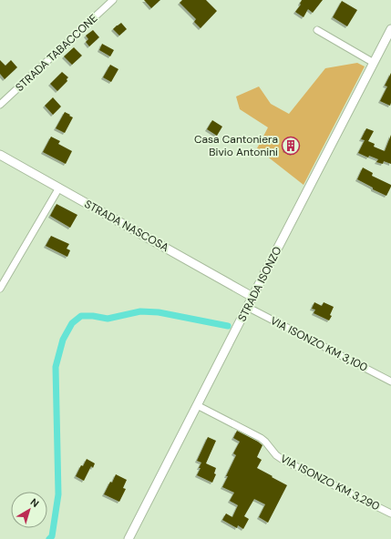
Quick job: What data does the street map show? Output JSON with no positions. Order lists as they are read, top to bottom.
{
  "streets": {
    "main road": ["STRADA NASCOSA", "STRADA ISONZO"],
    "street": ["STRADA TABACCONE", "VIA ISONZO KM 3,100", "VIA ISONZO KM 3,290"]
  },
  "crossings": [
    ["STRADA NASCOSA", "STRADA ISONZO"],
    ["STRADA ISONZO", "VIA ISONZO KM 3,100"],
    ["STRADA ISONZO", "VIA ISONZO KM 3,290"]
  ],
  "places": {
    "building": ["Casa Cantoniera Bivio Antonini"]
  },
  "north": "top right"
}
